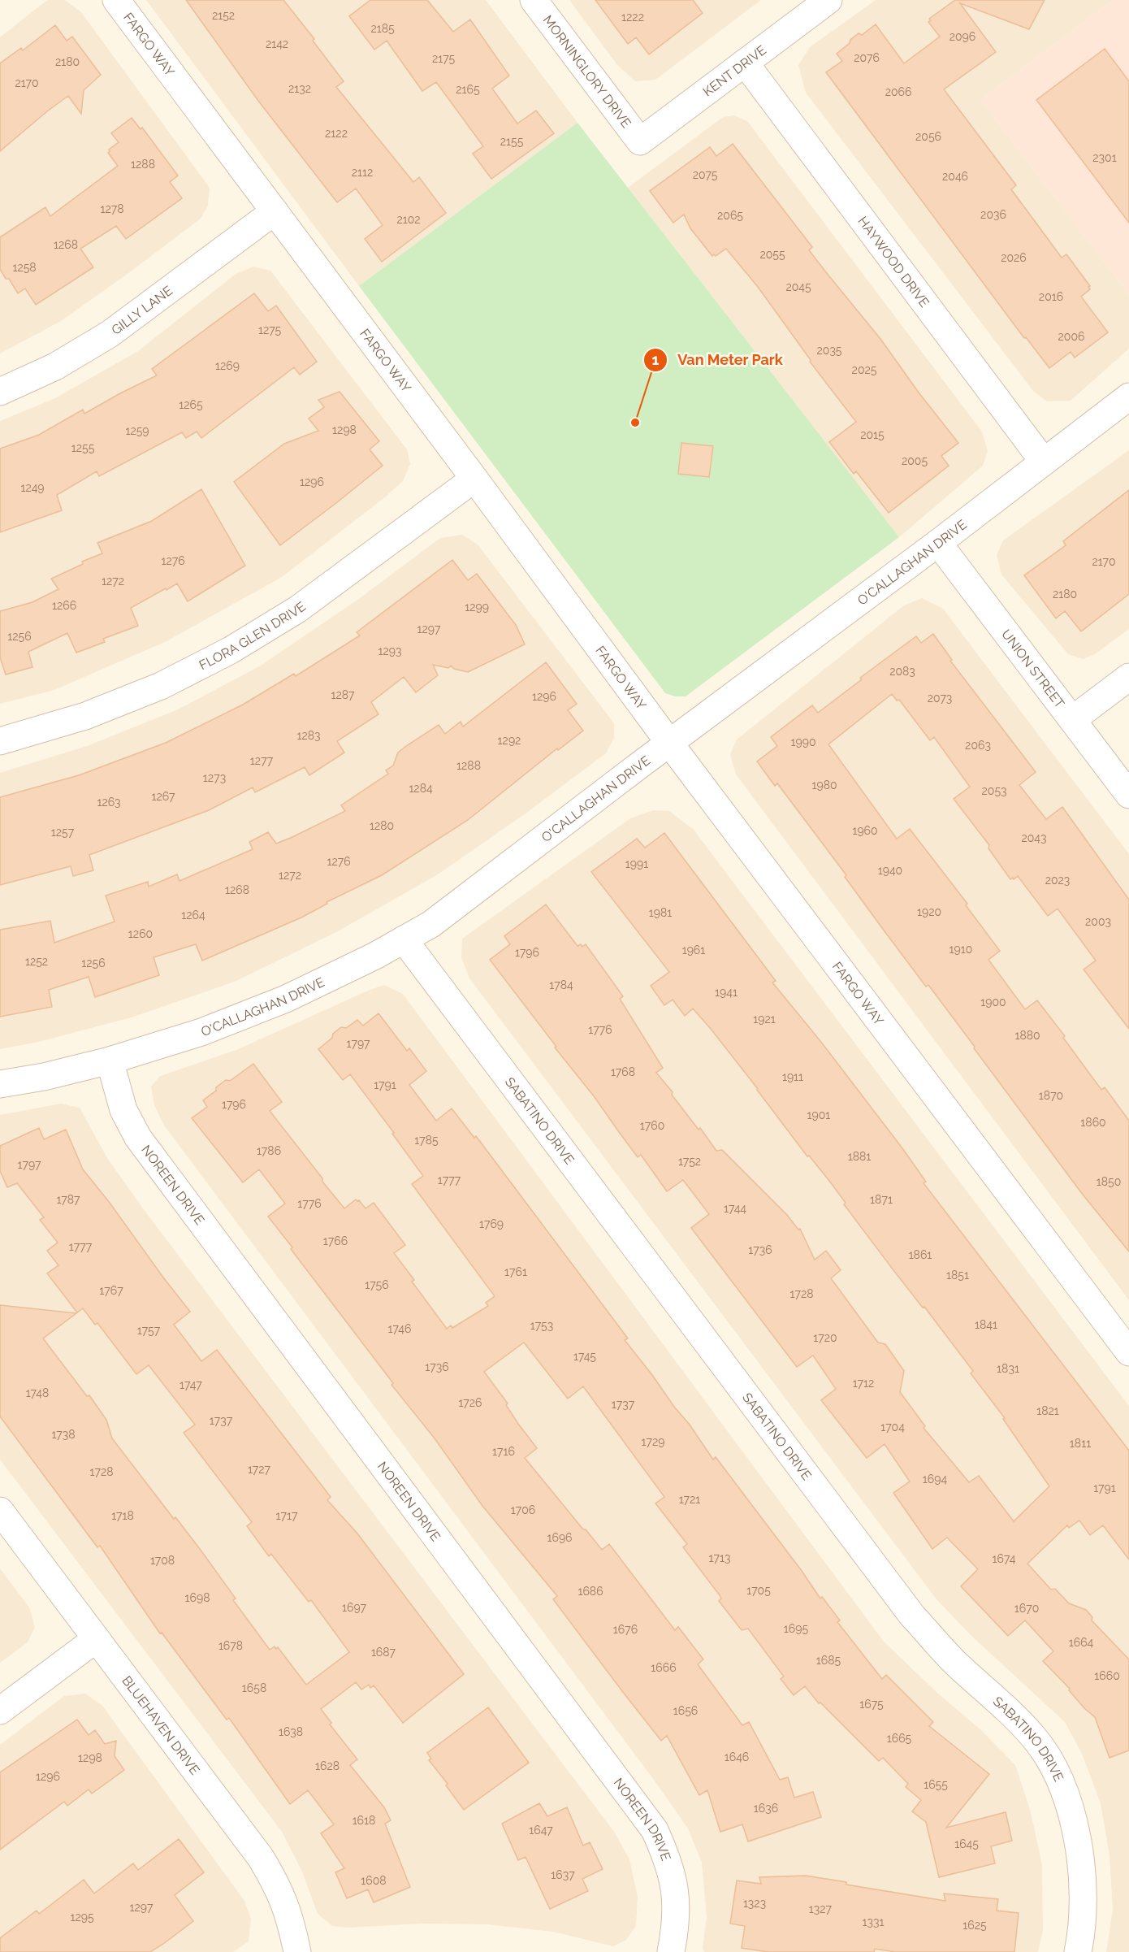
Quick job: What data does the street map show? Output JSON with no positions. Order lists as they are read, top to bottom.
{
  "streets": {
    "street": [
      "FARGO WAY",
      "MORNINGLORY DRIVE",
      "KENT DRIVE",
      "HAYWOOD DRIVE",
      "GILLY LANE",
      "O'CALLAGHAN DRIVE",
      "FLORA GLEN DRIVE",
      "UNION STREET",
      "SABATINO DRIVE",
      "NOREEN DRIVE",
      "BLUEHAVEN DRIVE"
    ]
  },
  "crossings": [
    ["FARGO WAY", "GILLY LANE"],
    ["FARGO WAY", "O'CALLAGHAN DRIVE"],
    ["FARGO WAY", "FLORA GLEN DRIVE"],
    ["MORNINGLORY DRIVE", "KENT DRIVE"],
    ["KENT DRIVE", "HAYWOOD DRIVE"],
    ["HAYWOOD DRIVE", "O'CALLAGHAN DRIVE"],
    ["O'CALLAGHAN DRIVE", "UNION STREET"],
    ["O'CALLAGHAN DRIVE", "SABATINO DRIVE"],
    ["O'CALLAGHAN DRIVE", "NOREEN DRIVE"]
  ],
  "places": ["Van Meter Park"],
  "house_numbers": [
    "2152",
    "1222",
    "2185",
    "2096",
    "2142",
    "2076",
    "2175",
    "2180",
    "2170",
    "2132",
    "2165",
    "2066",
    "2122",
    "2056",
    "2155",
    "2301",
    "1288",
    "2112",
    "2075",
    "2046",
    "1278",
    "2036",
    "2065",
    "2102",
    "1268",
    "2055",
    "2026",
    "1258",
    "2045",
    "2016",
    "1275",
    "2006",
    "2035",
    "1269",
    "2025",
    "1265",
    "1298",
    "1259",
    "2015",
    "1255",
    "2005",
    "1296",
    "1249",
    "1276",
    "2170",
    "1272",
    "2180",
    "1266",
    "1299",
    "1297",
    "1256",
    "1293",
    "2083",
    "1287",
    "1296",
    "2073",
    "1283",
    "1292",
    "1990",
    "2063",
    "1277",
    "1288",
    "1273",
    "1980",
    "1284",
    "2053",
    "1267",
    "1263",
    "1280",
    "1960",
    "1257",
    "2043",
    "1276",
    "1991",
    "1940",
    "1272",
    "2023",
    "1268",
    "1920",
    "1981",
    "1264",
    "2003",
    "1260",
    "1910",
    "1961",
    "1796",
    "1252",
    "1256",
    "1784",
    "1941",
    "1900",
    "1921",
    "1776",
    "1880",
    "1797",
    "1768",
    "1911",
    "1791",
    "1870",
    "1796",
    "1901",
    "1860",
    "1760",
    "1785",
    "1786",
    "1881",
    "1752",
    "1797",
    "1777",
    "1850",
    "1787",
    "1871",
    "1776",
    "1744",
    "1769",
    "1766",
    "1777",
    "1736",
    "1861",
    "1761",
    "1851",
    "1756",
    "1767",
    "1728",
    "1841",
    "1753",
    "1746",
    "1757",
    "1720",
    "1745",
    "1736",
    "1831",
    "1712",
    "1747",
    "1748",
    "1726",
    "1737",
    "1821",
    "1737",
    "1704",
    "1738",
    "1729",
    "1811",
    "1716",
    "1727",
    "1728",
    "1694",
    "1791",
    "1721",
    "1706",
    "1718",
    "1717",
    "1696",
    "1713",
    "1674",
    "1708",
    "1705",
    "1686",
    "1698",
    "1697",
    "1670",
    "1695",
    "1676",
    "1664",
    "1678",
    "1687",
    "1685",
    "1666",
    "1660",
    "1658",
    "1675",
    "1656",
    "1638",
    "1665",
    "1646",
    "1298",
    "1628",
    "1296",
    "1655",
    "1636",
    "1618",
    "1647",
    "1645",
    "1637",
    "1608",
    "1323",
    "1297",
    "1327",
    "1295",
    "1331",
    "1625"
  ]
}
